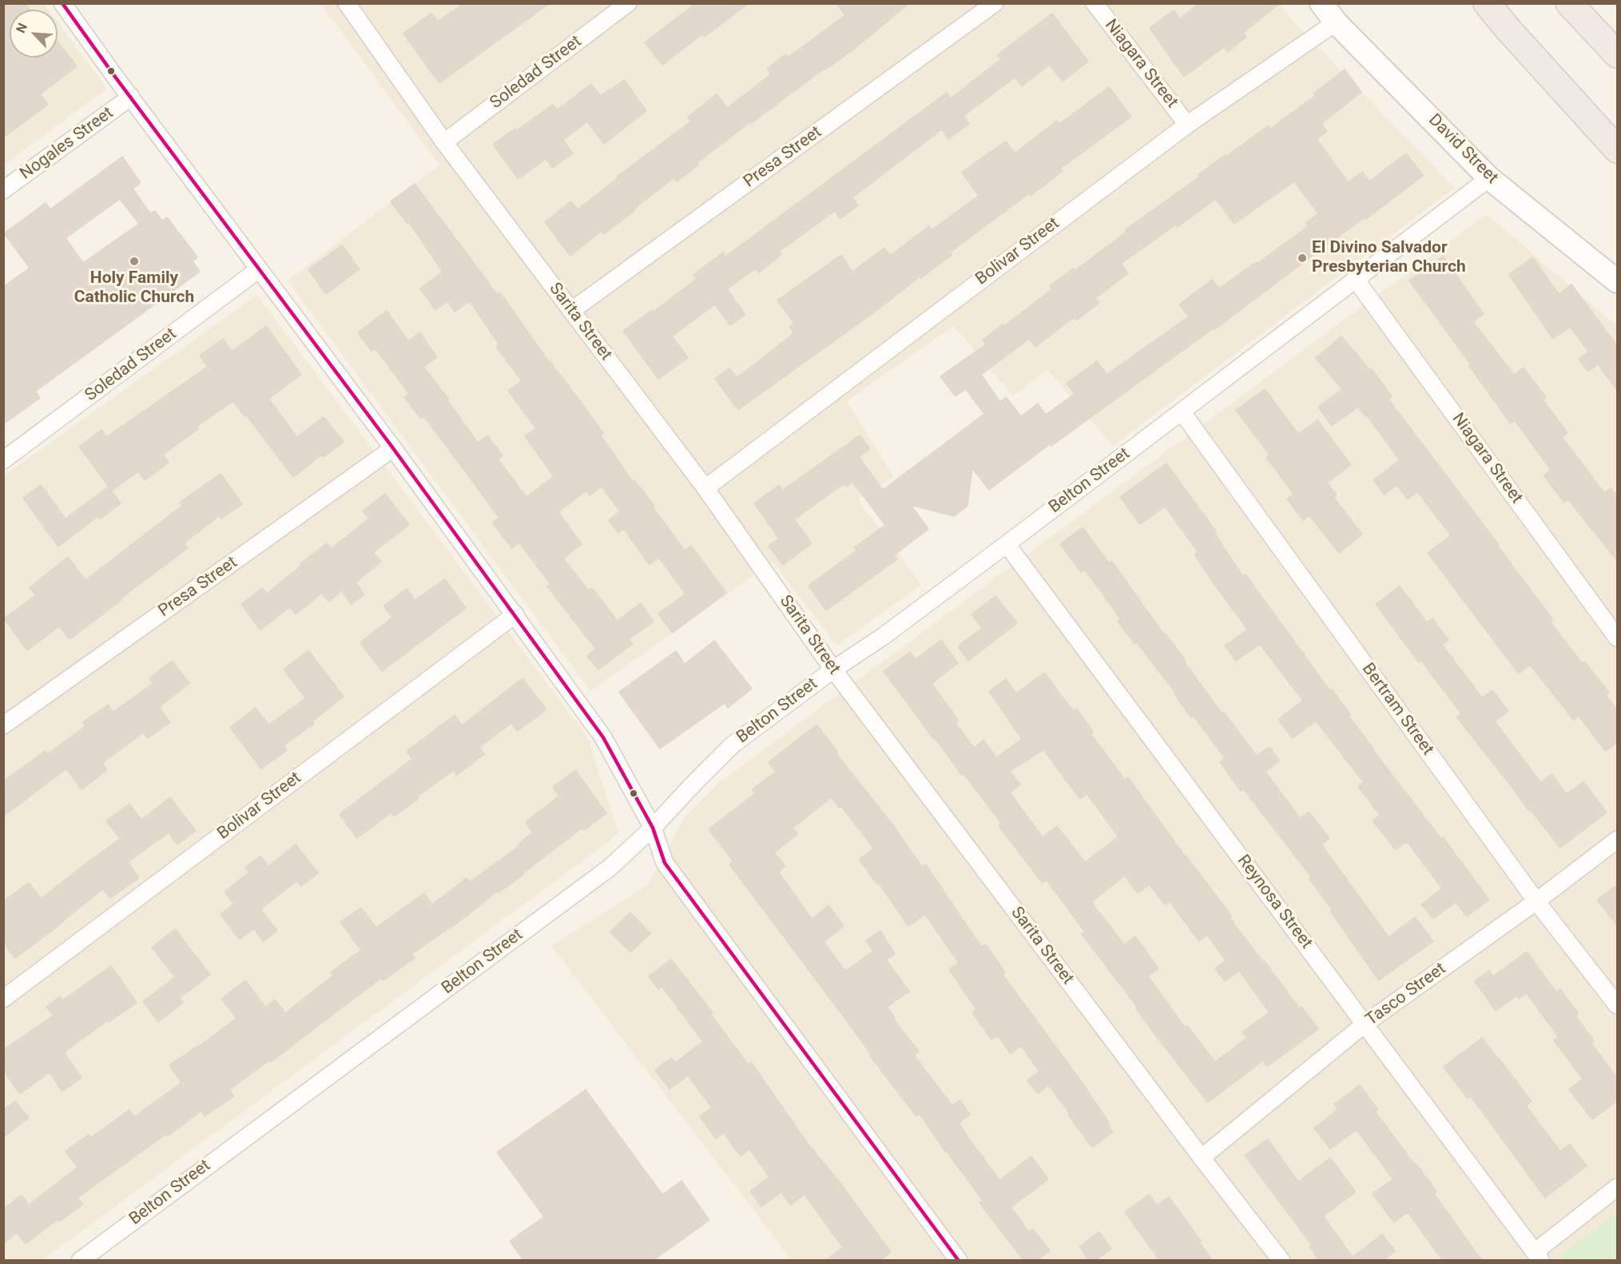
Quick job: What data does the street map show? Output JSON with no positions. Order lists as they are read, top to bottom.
{
  "streets": {
    "main road": ["David Street"],
    "street": [
      "Niagara Street",
      "Soledad Street",
      "Nogales Street",
      "Presa Street",
      "Bolivar Street",
      "Sarita Street",
      "Belton Street",
      "Bertram Street",
      "Reynosa Street",
      "Tasco Street"
    ]
  },
  "crossings": [
    ["Niagara Street", "Bolivar Street"],
    ["Niagara Street", "Belton Street"],
    ["Soledad Street", "Sarita Street"],
    ["David Street", "Bolivar Street"],
    ["David Street", "Belton Street"],
    ["Presa Street", "Sarita Street"],
    ["Bolivar Street", "Sarita Street"],
    ["Sarita Street", "Belton Street"],
    ["Sarita Street", "Tasco Street"],
    ["Belton Street", "Bertram Street"],
    ["Belton Street", "Reynosa Street"],
    ["Bertram Street", "Tasco Street"],
    ["Reynosa Street", "Tasco Street"]
  ],
  "places": ["El Divino Salvador Presbyterian Church", "Holy Family Catholic Church"],
  "north": "top left"
}
